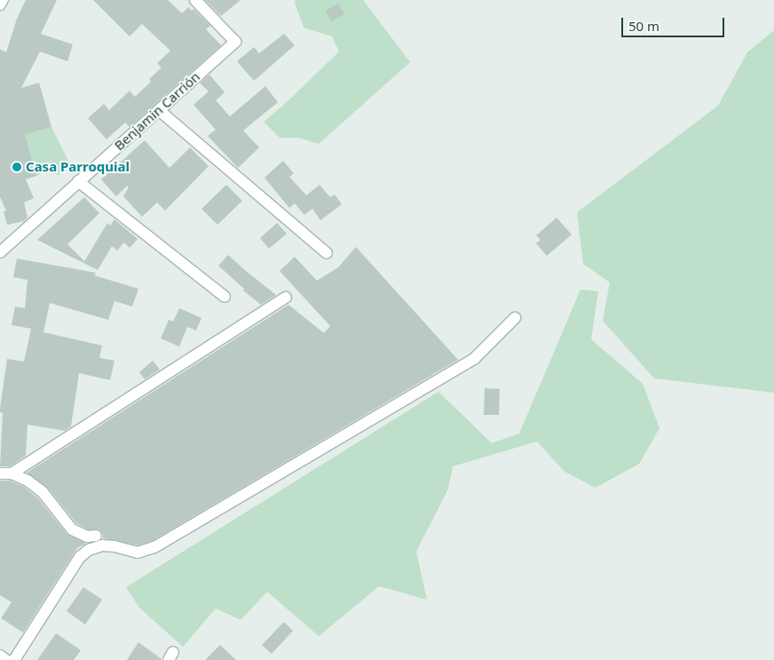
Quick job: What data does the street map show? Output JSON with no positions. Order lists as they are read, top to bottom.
{
  "streets": {
    "street": ["Benjamin Carrión"]
  },
  "places": ["Casa Parroquial"],
  "scale_bar": "50 m"
}
